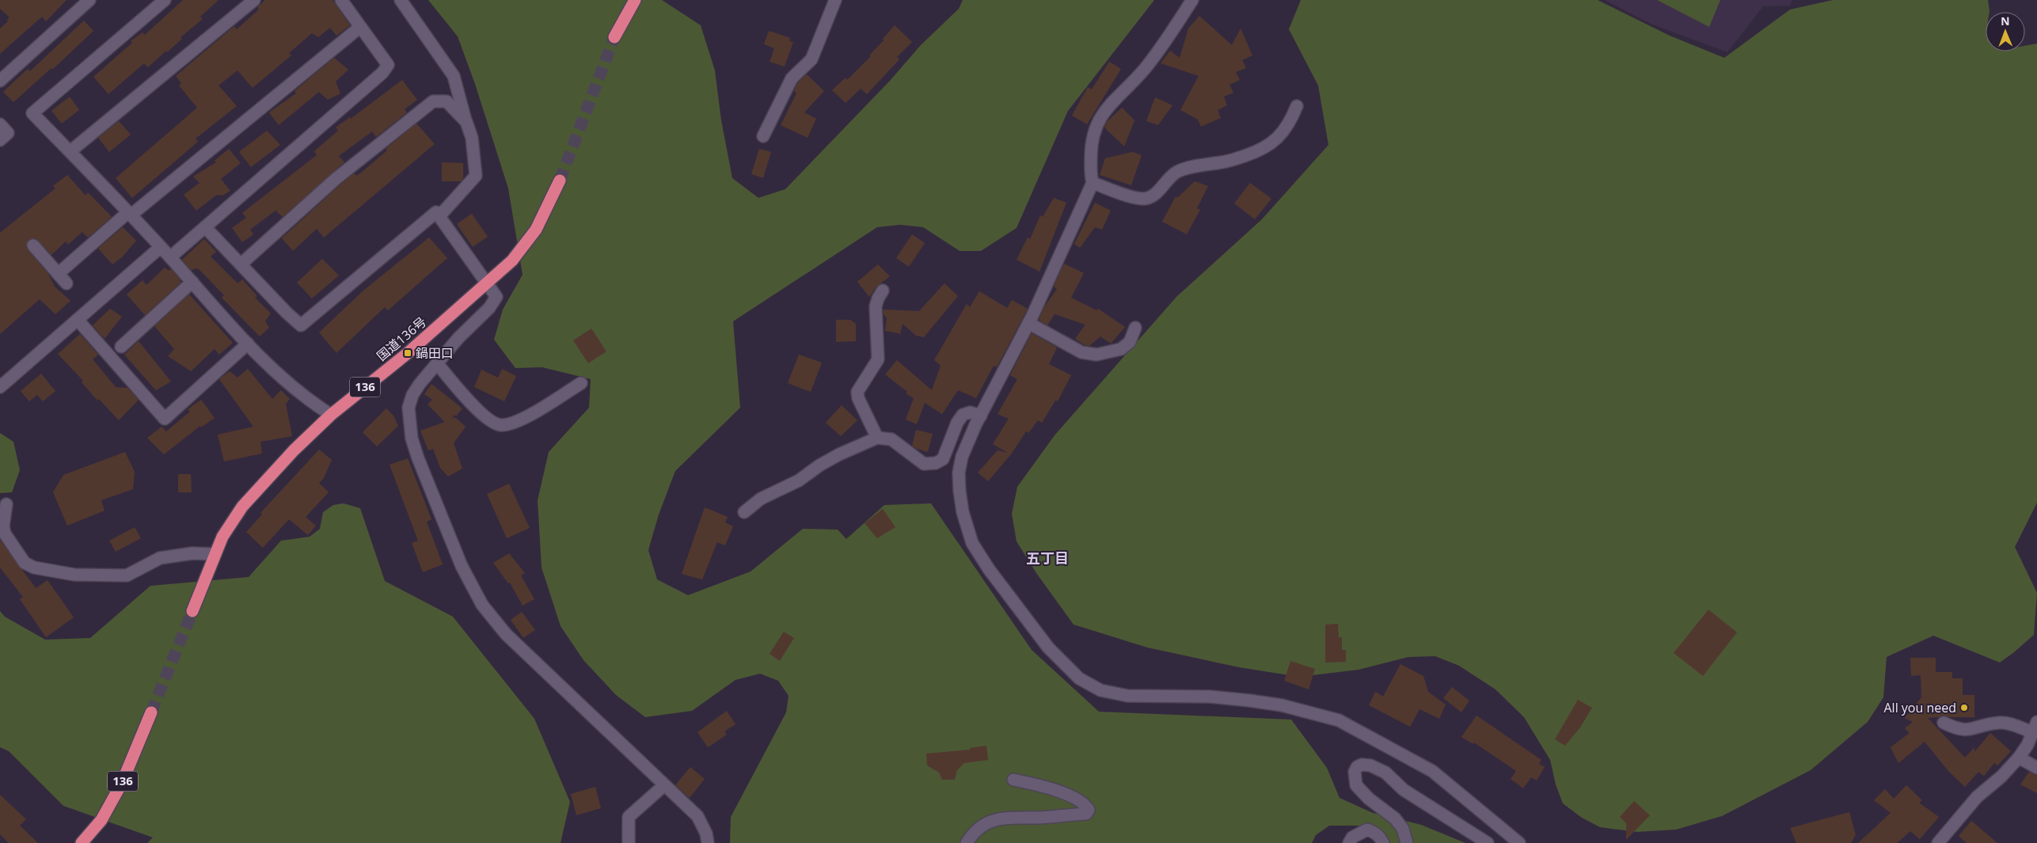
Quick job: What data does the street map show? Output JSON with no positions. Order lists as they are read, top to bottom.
{
  "streets": {
    "highway": ["国道136号", "136"]
  },
  "districts": ["五丁目"],
  "places": {
    "transit": ["鍋田口"],
    "other": ["All you need"]
  },
  "north": "top"
}
